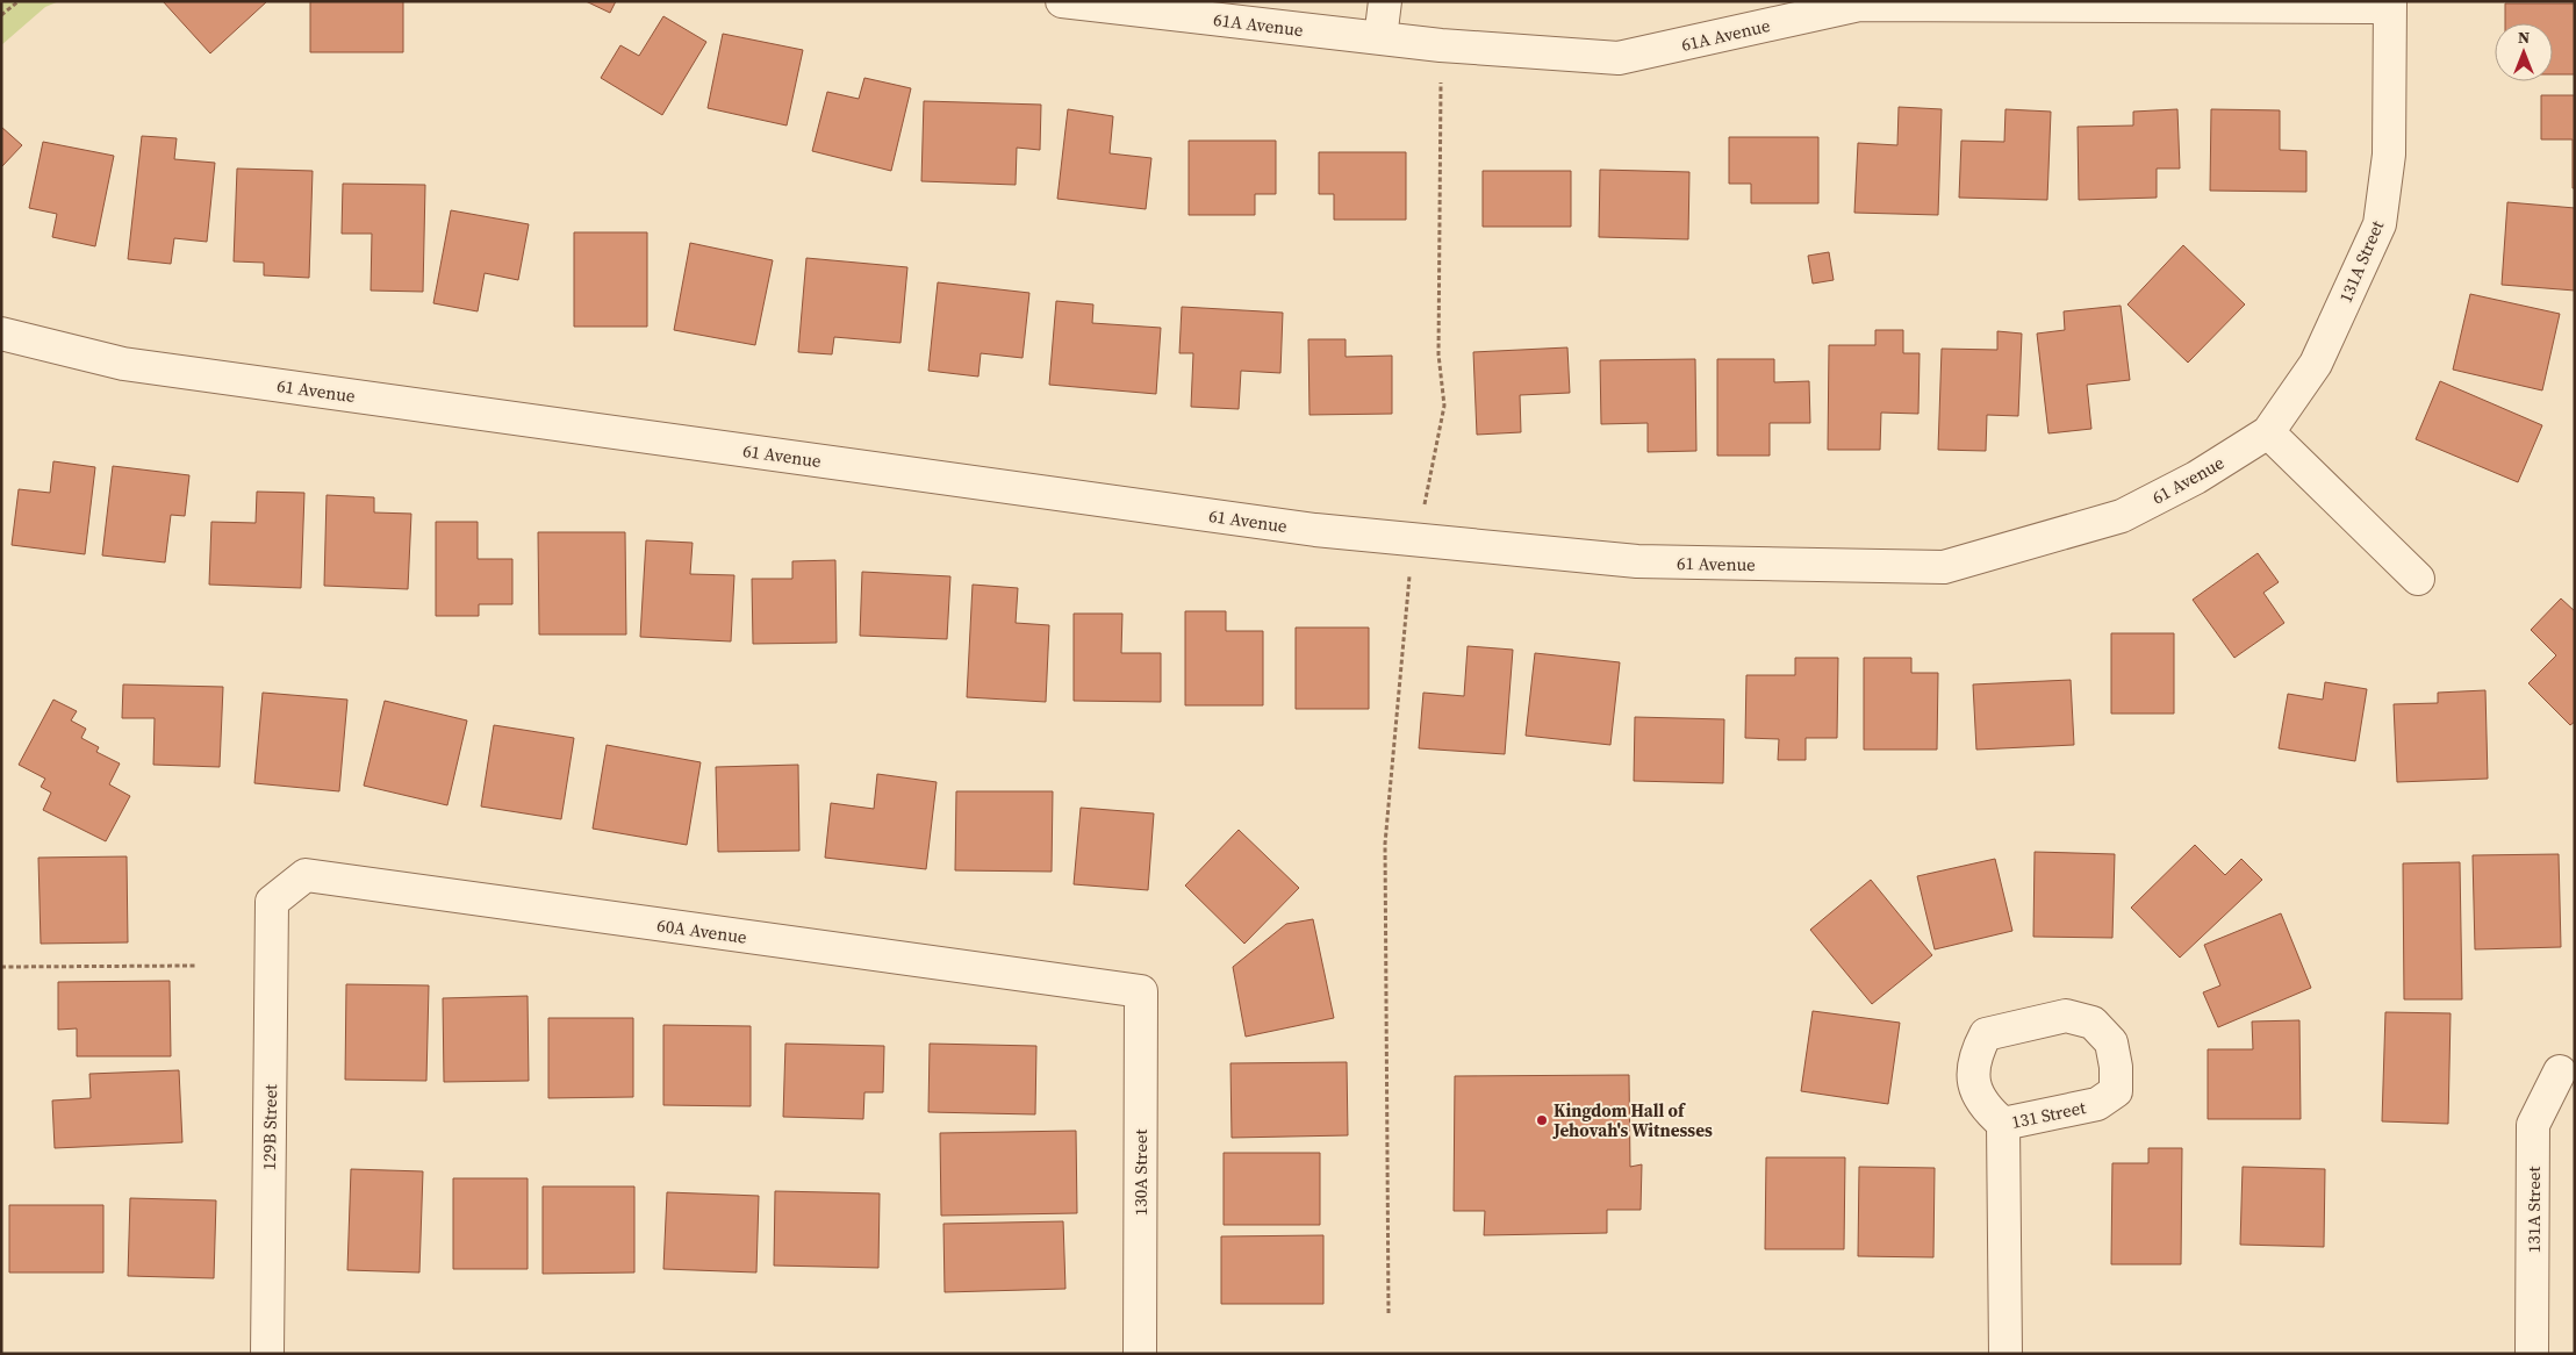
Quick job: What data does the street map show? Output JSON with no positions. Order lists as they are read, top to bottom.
{
  "streets": {
    "street": [
      "61A Avenue",
      "131A Street",
      "61 Avenue",
      "60A Avenue",
      "131 Street",
      "129B Street",
      "130A Street"
    ]
  },
  "crossings": [
    ["61A Avenue", "131A Street"],
    ["131A Street", "61 Avenue"],
    ["60A Avenue", "129B Street"],
    ["60A Avenue", "130A Street"]
  ],
  "places": ["Kingdom Hall of Jehovah's Witnesses"],
  "north": "top"
}
